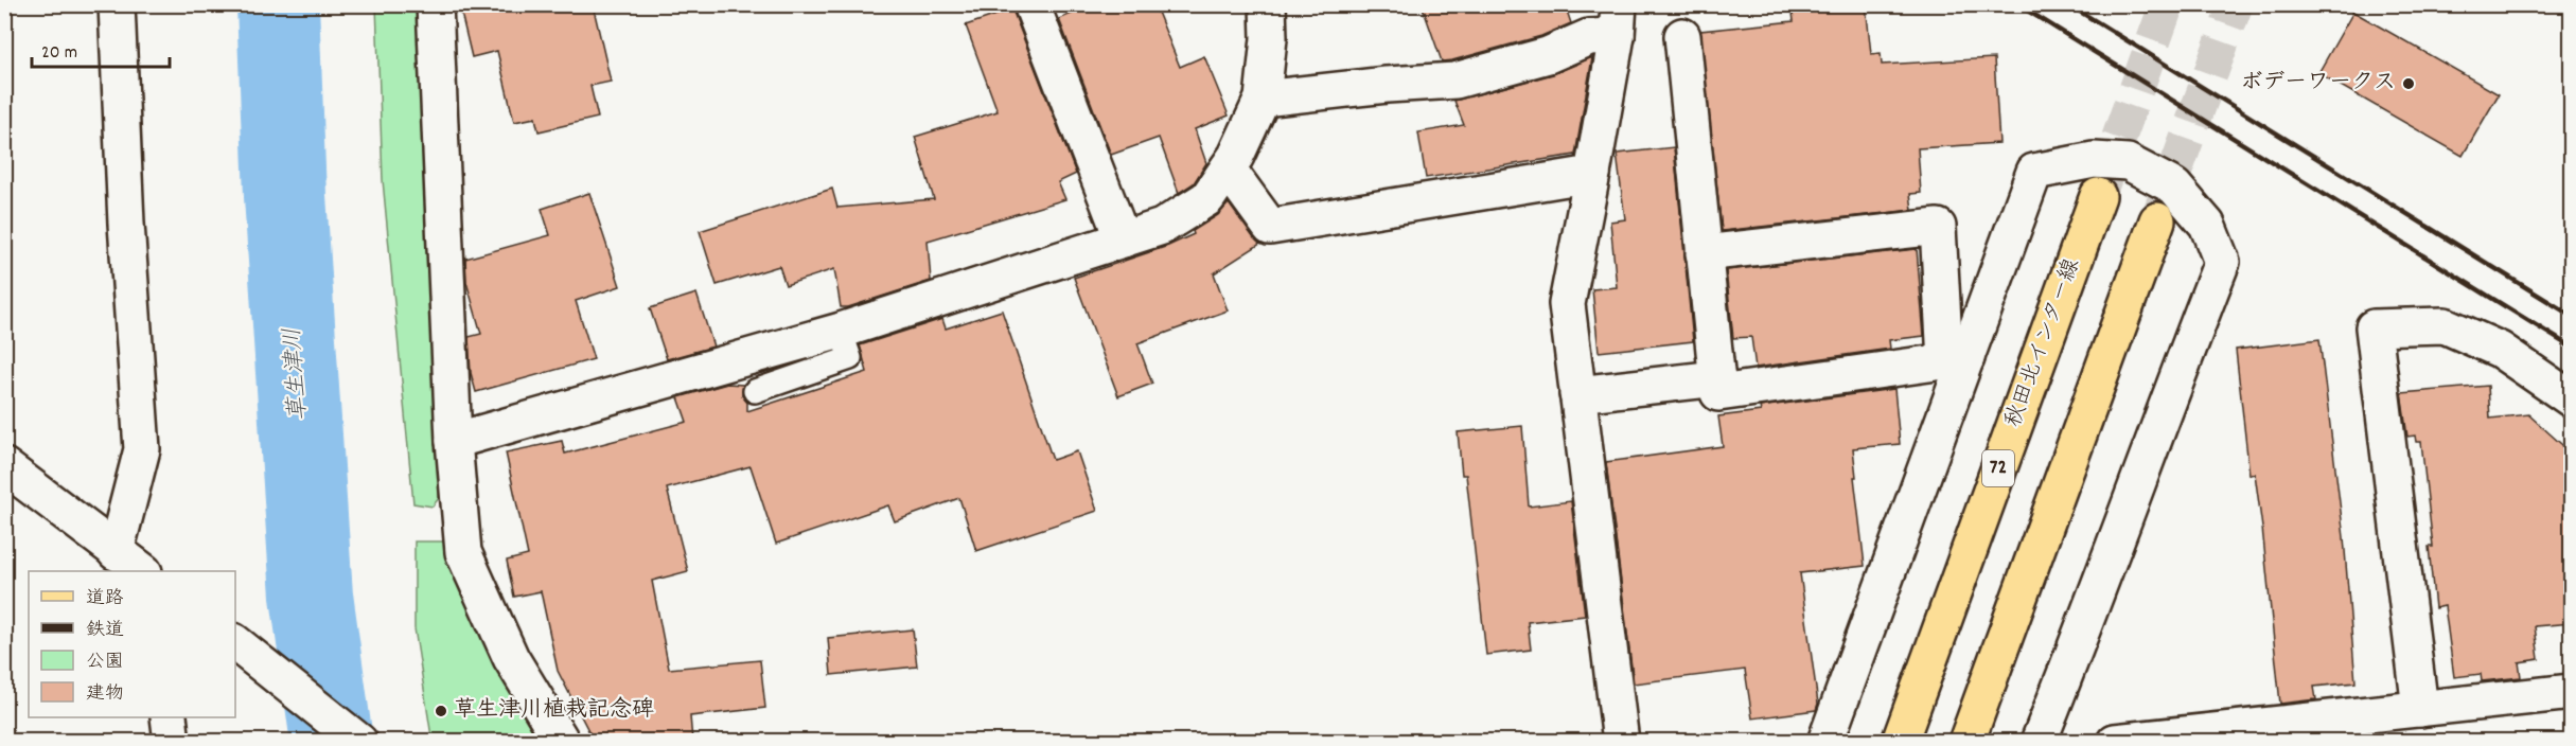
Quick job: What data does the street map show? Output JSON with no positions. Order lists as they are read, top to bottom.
{
  "streets": {
    "main road": ["秋田北インター線", "72"]
  },
  "water": ["草生津川"],
  "places": ["ボデーワークス", "草生津川植栽記念碑"],
  "legend": [
    "道路",
    "鉄道",
    "公園",
    "建物"
  ],
  "scale_bar": "20 m"
}
